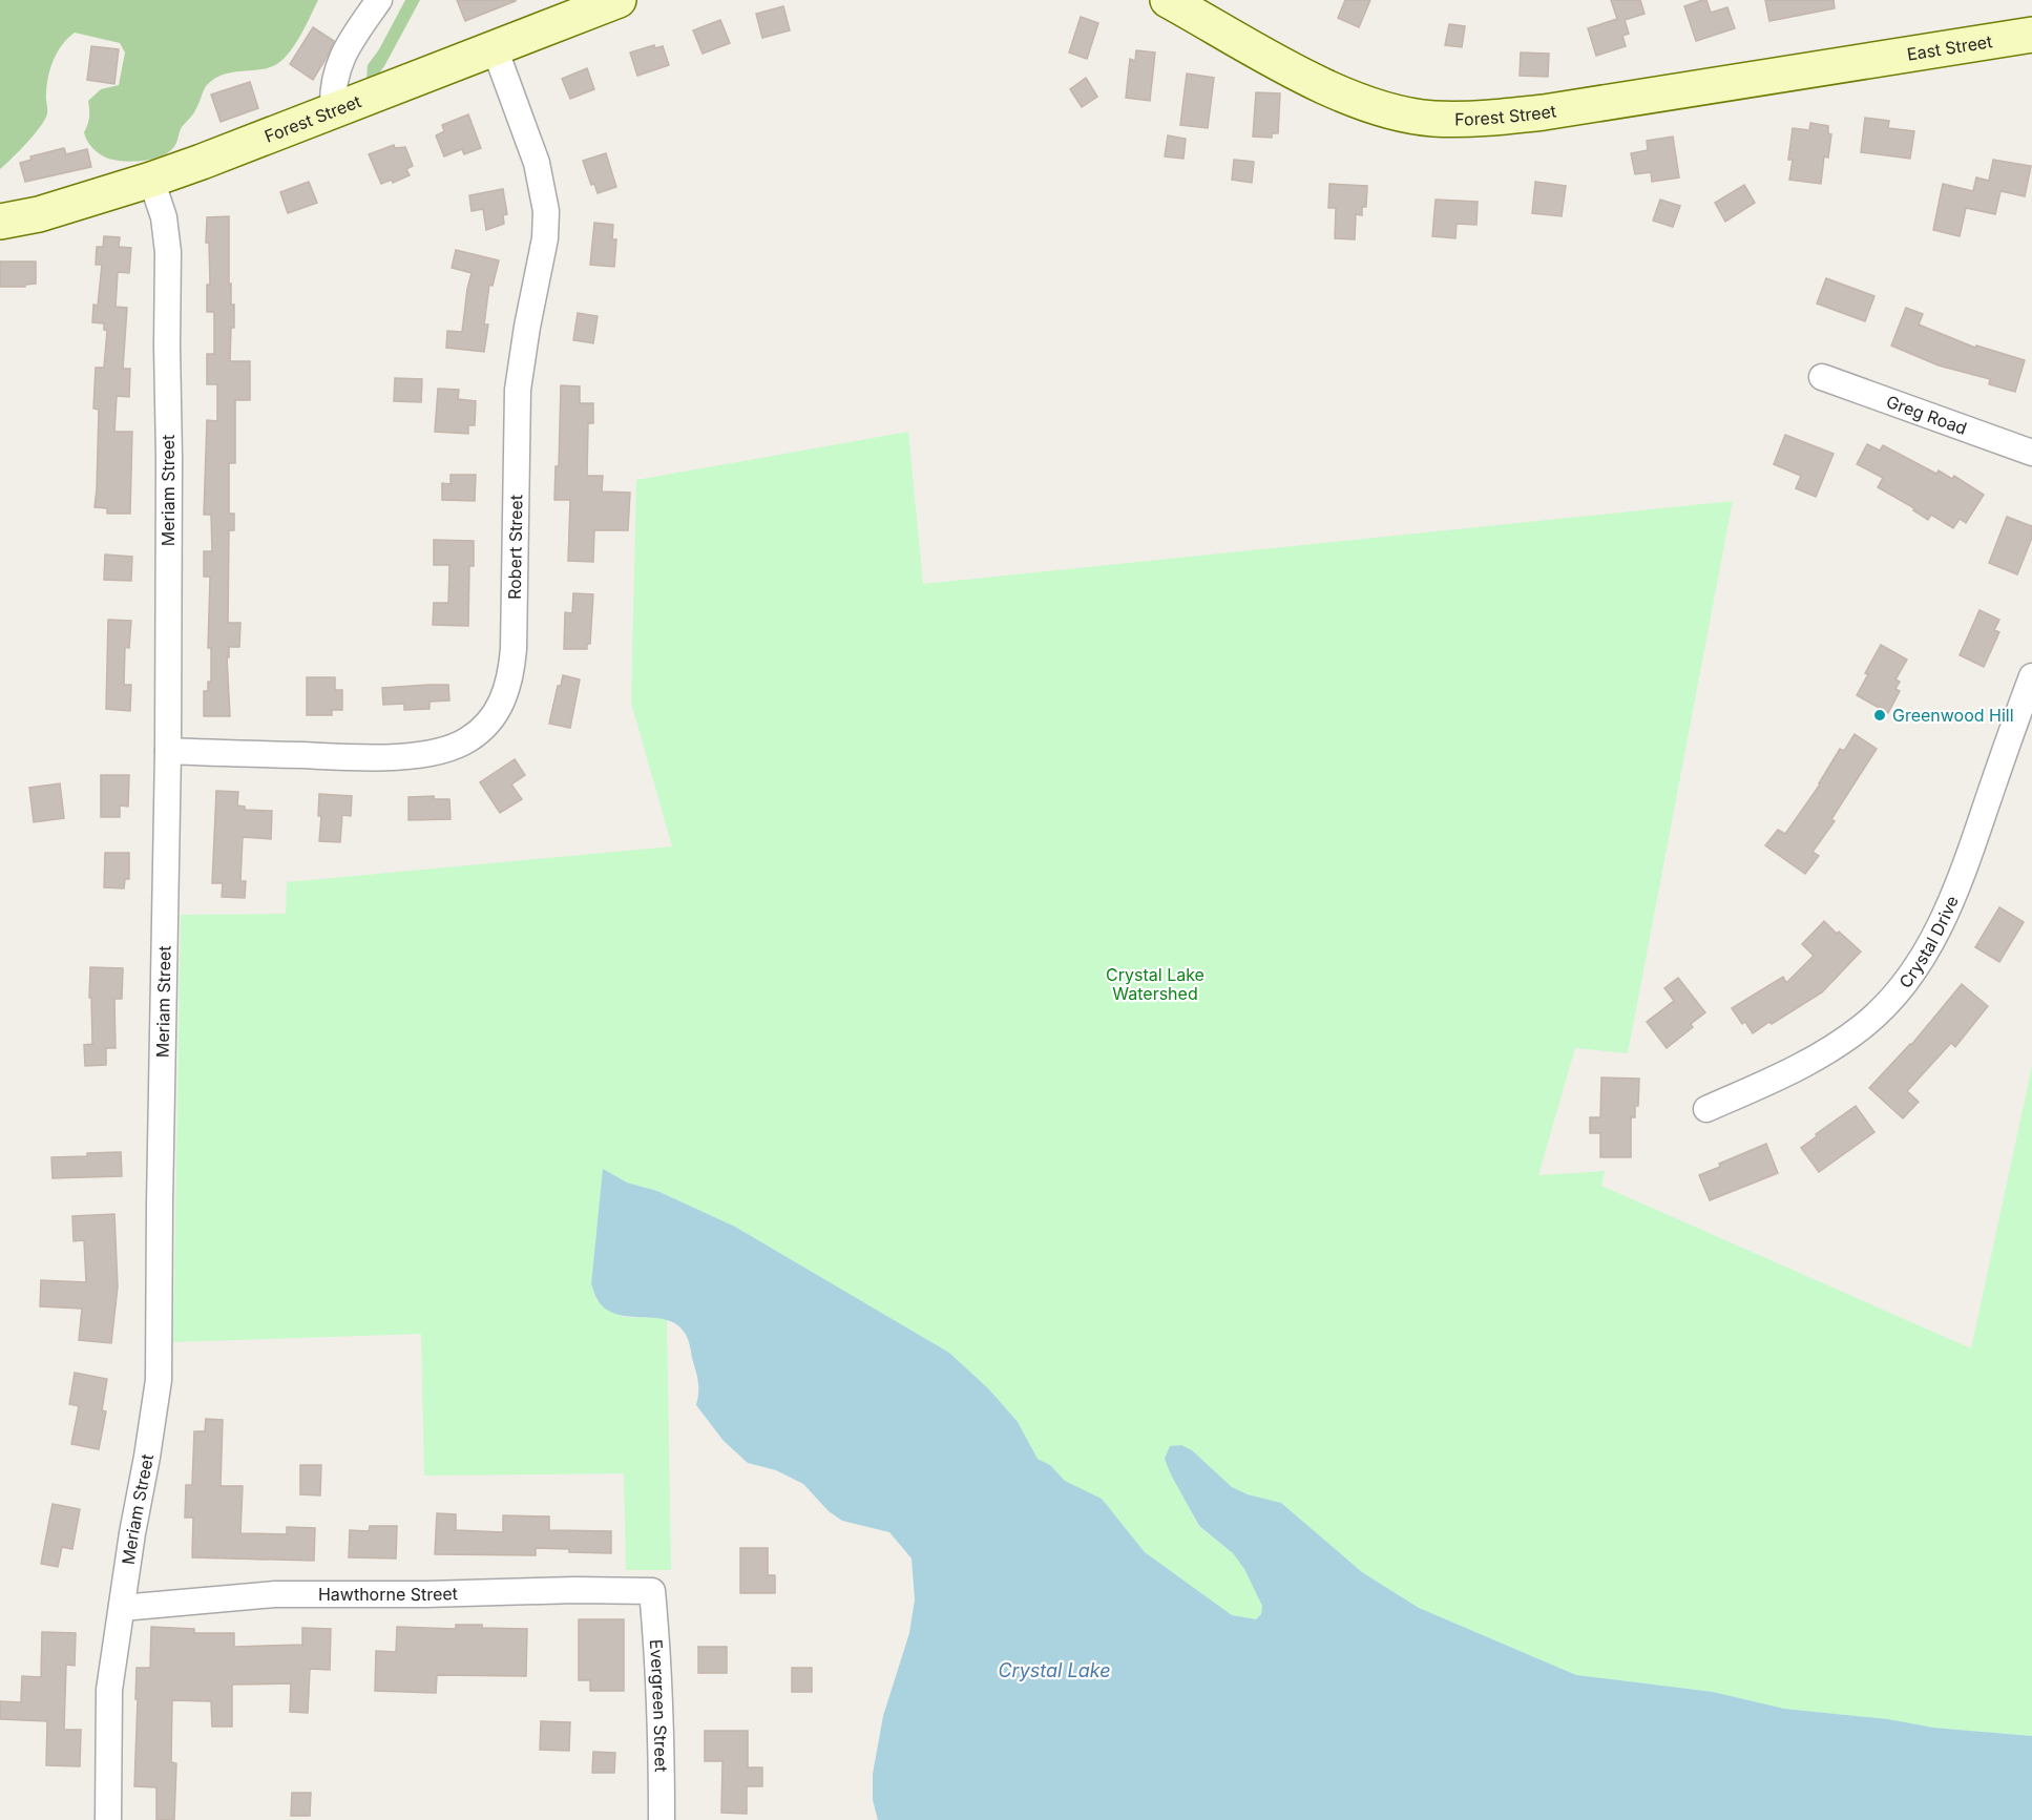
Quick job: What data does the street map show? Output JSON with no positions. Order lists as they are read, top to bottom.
{
  "streets": {
    "main road": ["East Street", "Forest Street"],
    "street": [
      "Greg Road",
      "Meriam Street",
      "Robert Street",
      "Crystal Drive",
      "Hawthorne Street",
      "Evergreen Street"
    ]
  },
  "crossings": [
    ["East Street", "Forest Street"],
    ["Forest Street", "Meriam Street"],
    ["Forest Street", "Robert Street"],
    ["Meriam Street", "Robert Street"],
    ["Meriam Street", "Hawthorne Street"],
    ["Hawthorne Street", "Evergreen Street"]
  ],
  "water": ["Crystal Lake"],
  "parks": ["Crystal Lake Watershed"],
  "places": ["Greenwood Hill"]
}
